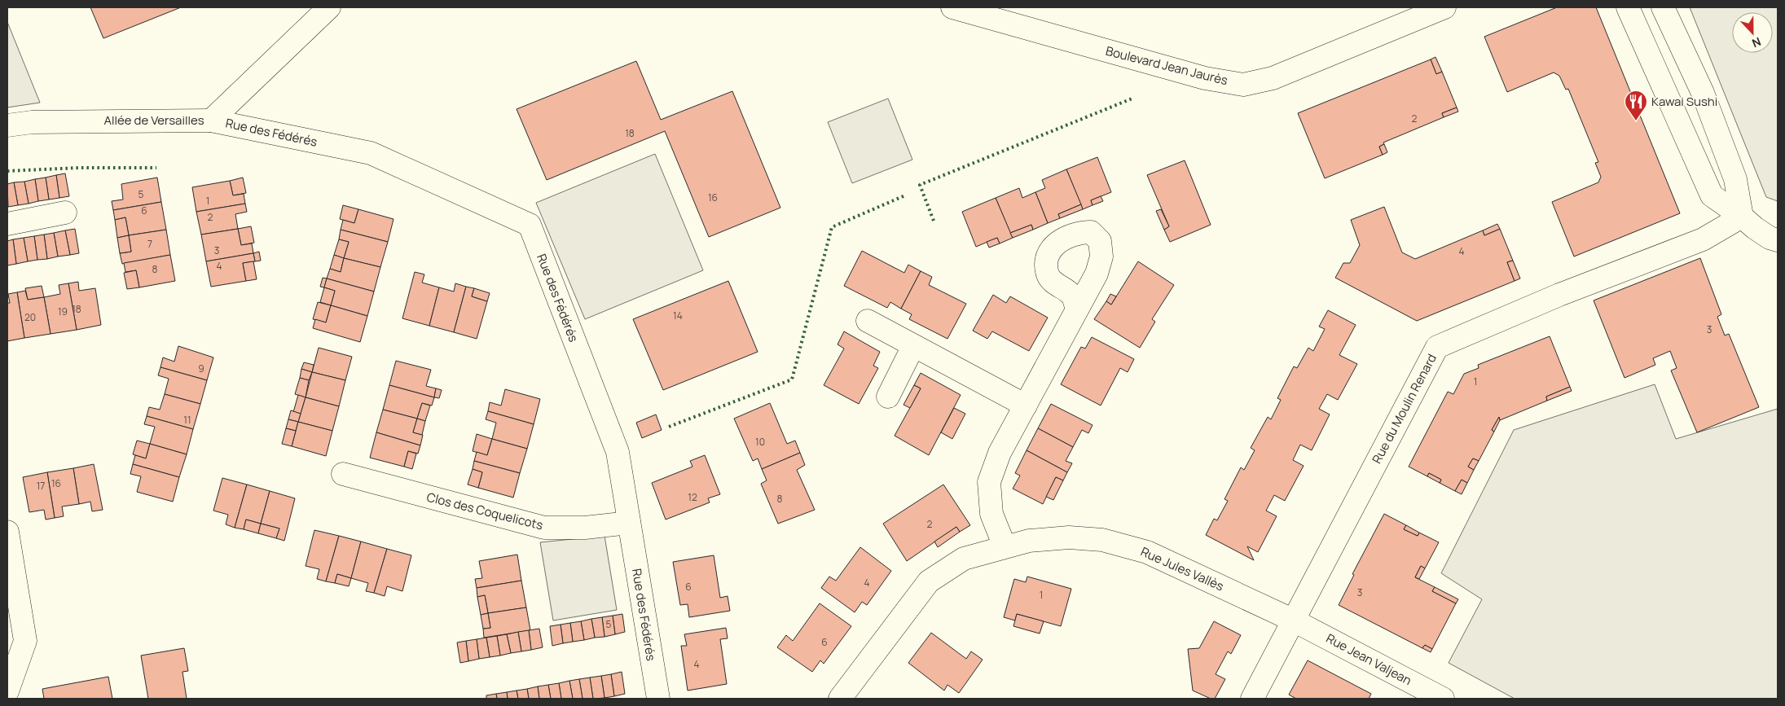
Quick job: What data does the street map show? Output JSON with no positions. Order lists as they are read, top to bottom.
{
  "streets": {
    "street": [
      "Boulevard Jean Jaurès",
      "Allée de Versailles",
      "Rue des Fédérés",
      "Rue du Moulin Renard",
      "Clos des Coquelicots",
      "Rue Jules Vallès",
      "Rue Jean Valjean"
    ]
  },
  "crossings": [
    ["Allée de Versailles", "Rue des Fédérés"],
    ["Rue des Fédérés", "Clos des Coquelicots"],
    ["Rue du Moulin Renard", "Rue Jules Vallès"],
    ["Rue du Moulin Renard", "Rue Jean Valjean"],
    ["Rue Jules Vallès", "Rue Jean Valjean"]
  ],
  "places": {
    "restaurant": ["Kawai Sushi"]
  },
  "house_numbers": [
    "2",
    "18",
    "5",
    "16",
    "1",
    "6",
    "2",
    "7",
    "3",
    "4",
    "4",
    "8",
    "18",
    "19",
    "14",
    "20",
    "3",
    "9",
    "1",
    "11",
    "10",
    "16",
    "17",
    "12",
    "8",
    "2",
    "4",
    "6",
    "3",
    "1",
    "5",
    "6",
    "4"
  ],
  "north": "bottom"
}
